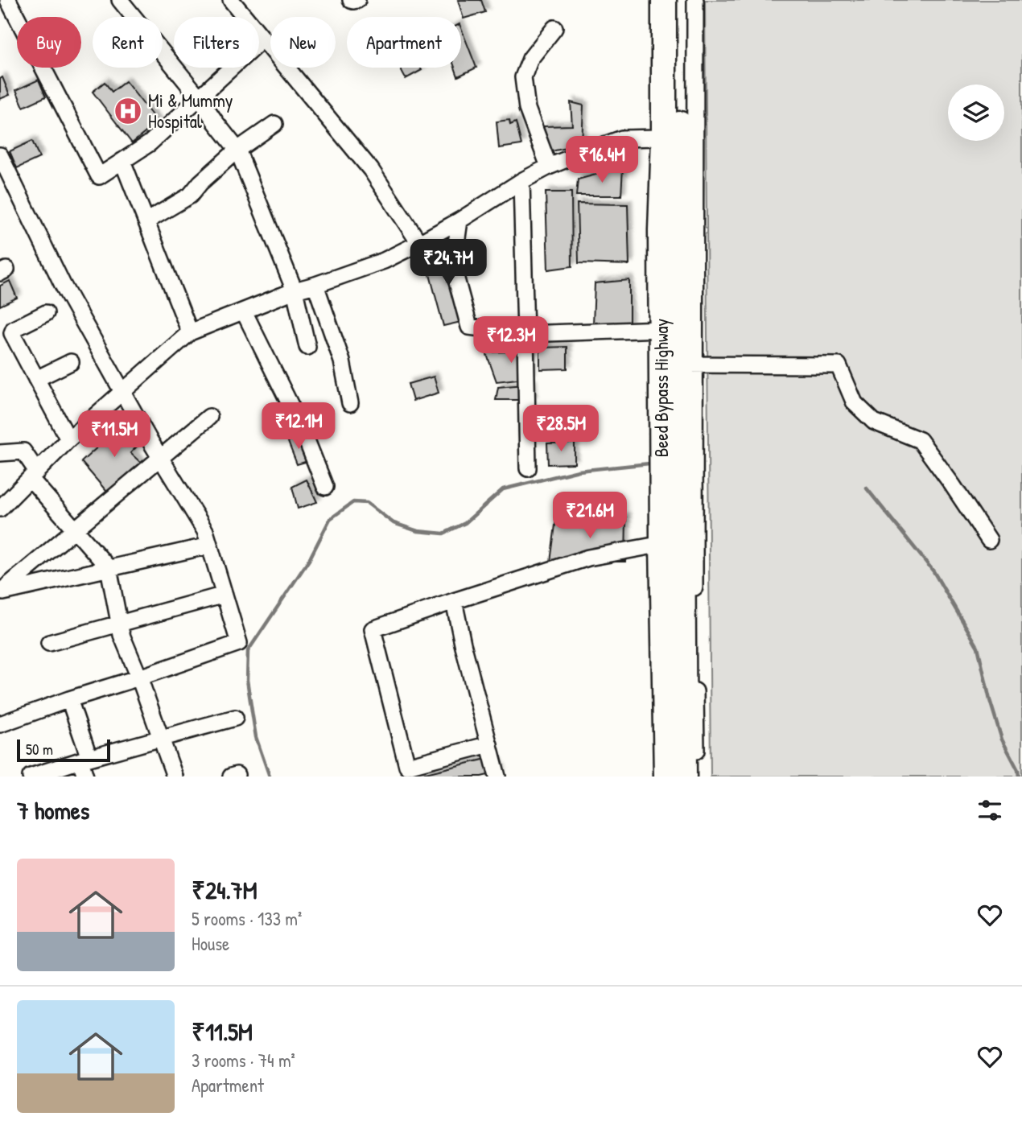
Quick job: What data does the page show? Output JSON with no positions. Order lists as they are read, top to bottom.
{
  "streets": {
    "highway": ["Beed Bypass Highway"]
  },
  "places": {
    "hospital": ["Mi & Mummy Hospital"]
  },
  "scale_bar": "50 m",
  "page": {
    "chip": [
      "Buy",
      "Rent",
      "Filters",
      "New",
      "Apartment"
    ],
    "price": [
      "₹16.4M",
      "₹24.7M",
      "₹12.3M",
      "₹12.1M",
      "₹28.5M",
      "₹11.5M",
      "₹21.6M"
    ],
    "scale": "50 m",
    "heading": "7 homes",
    "list": [
      {
        "name": "₹24.7M",
        "note": "5 rooms · 133 m² · House"
      },
      {
        "name": "₹11.5M",
        "note": "3 rooms · 74 m² · Apartment"
      }
    ]
  }
}
